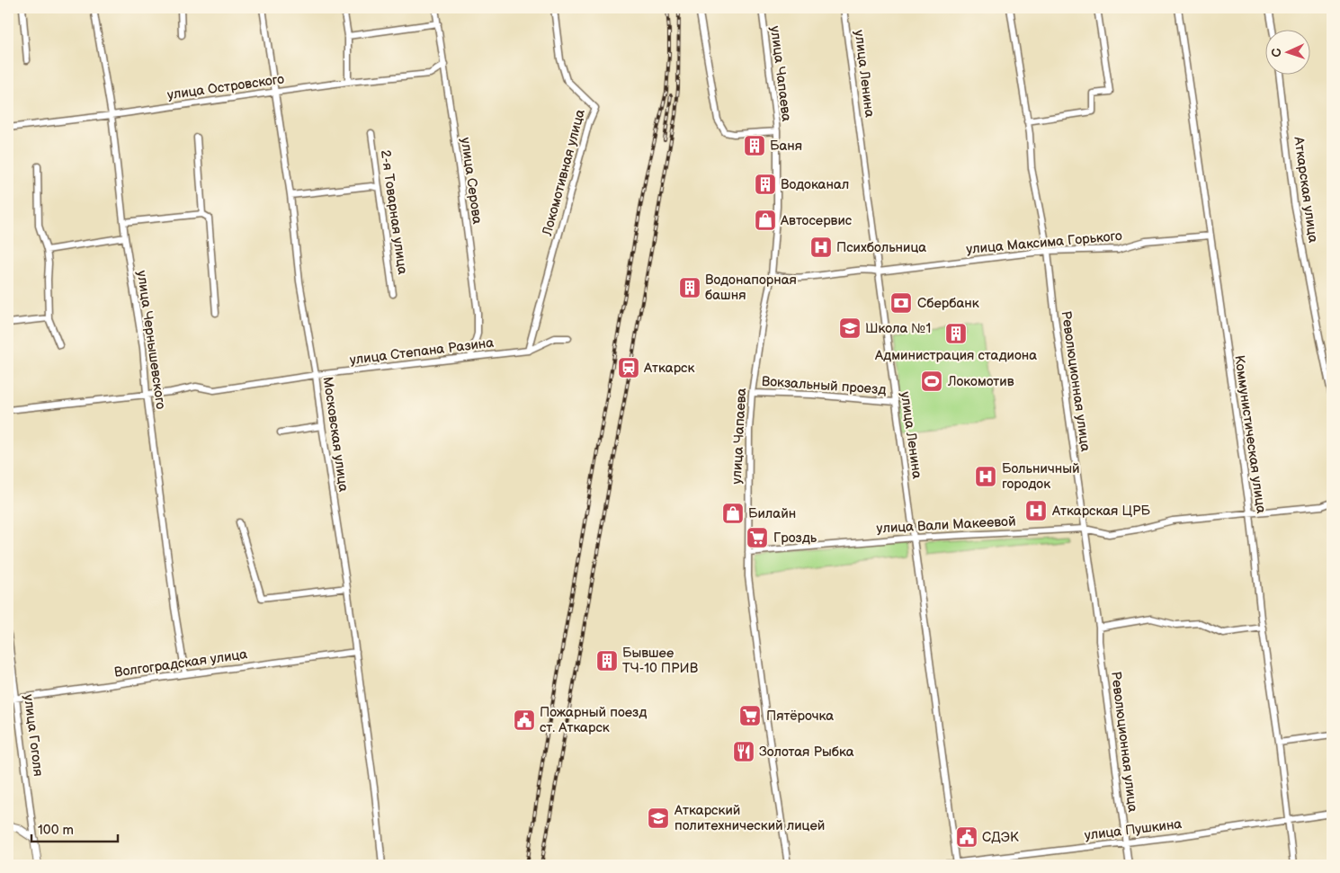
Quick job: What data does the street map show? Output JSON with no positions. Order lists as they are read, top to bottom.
{
  "streets": {
    "street": [
      "улица Чапаева",
      "улица Ленина",
      "улица Островского",
      "Локомотивная улица",
      "улица Серова",
      "Аткарская улица",
      "2-я Товарная улица",
      "улица Максима Горького",
      "улица Чернышевского",
      "улица Степана Разина",
      "Революционная улица",
      "Вокзальный проезд",
      "Московская улица",
      "Коммунистическая улица",
      "улица Вали Макеевой",
      "Волгоградская улица",
      "улица Гоголя",
      "улица Пушкина"
    ]
  },
  "crossings": [
    ["улица Чапаева", "улица Максима Горького"],
    ["улица Чапаева", "Вокзальный проезд"],
    ["улица Чапаева", "улица Вали Макеевой"],
    ["улица Ленина", "улица Максима Горького"],
    ["улица Ленина", "Вокзальный проезд"],
    ["улица Ленина", "улица Вали Макеевой"],
    ["улица Ленина", "улица Пушкина"],
    ["улица Островского", "улица Серова"],
    ["улица Островского", "улица Чернышевского"],
    ["улица Островского", "Московская улица"],
    ["Локомотивная улица", "улица Степана Разина"],
    ["улица Серова", "улица Степана Разина"],
    ["улица Максима Горького", "Революционная улица"],
    ["улица Максима Горького", "Коммунистическая улица"],
    ["улица Чернышевского", "улица Степана Разина"],
    ["улица Чернышевского", "Волгоградская улица"],
    ["улица Степана Разина", "Московская улица"],
    ["Революционная улица", "улица Вали Макеевой"],
    ["Революционная улица", "улица Пушкина"],
    ["Московская улица", "Волгоградская улица"],
    ["Коммунистическая улица", "улица Вали Макеевой"],
    ["Коммунистическая улица", "улица Пушкина"],
    ["Волгоградская улица", "улица Гоголя"]
  ],
  "places": {
    "building": [
      "Баня",
      "Водоканал",
      "Водонапорная башня",
      "Администрация стадиона",
      "Бывшее ТЧ-10 ПРИВ"
    ],
    "shop": ["Автосервис", "Билайн"],
    "hospital": ["Психбольница", "Больничный городок", "Аткарская ЦРБ"],
    "bank": ["Сбербанк"],
    "school or university": ["Школа №1", "Аткарский политехнический лицей"],
    "station": ["Аткарск"],
    "sports": ["Локомотив"],
    "supermarket": ["Гроздь", "Пятёрочка"],
    "public building": ["Пожарный поезд ст. Аткарск", "СДЭК"],
    "restaurant": ["Золотая Рыбка"]
  },
  "scale_bar": "100 m",
  "north": "left"
}
